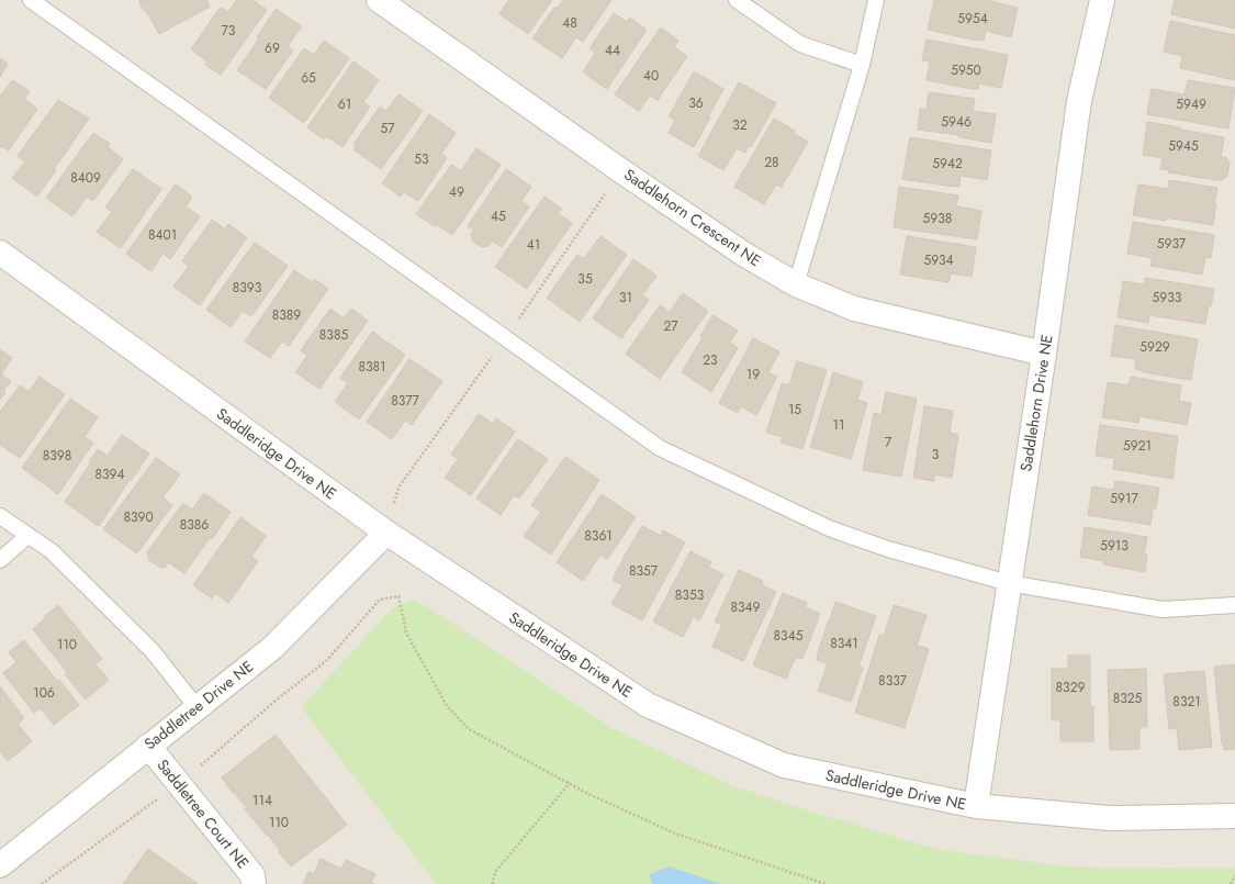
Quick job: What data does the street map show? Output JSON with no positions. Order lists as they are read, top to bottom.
{
  "streets": {
    "street": [
      "Saddlehorn Crescent NE",
      "Saddlehorn Drive NE",
      "Saddleridge Drive NE",
      "Saddletree Drive NE",
      "Saddletree Court NE"
    ]
  },
  "crossings": [
    ["Saddlehorn Crescent NE", "Saddlehorn Drive NE"],
    ["Saddlehorn Drive NE", "Saddleridge Drive NE"],
    ["Saddleridge Drive NE", "Saddletree Drive NE"],
    ["Saddletree Drive NE", "Saddletree Court NE"]
  ],
  "house_numbers": [
    "5954",
    "48",
    "73",
    "69",
    "44",
    "5950",
    "40",
    "65",
    "36",
    "61",
    "5949",
    "5946",
    "32",
    "57",
    "5945",
    "53",
    "28",
    "5942",
    "8409",
    "49",
    "45",
    "5938",
    "8401",
    "5937",
    "41",
    "5934",
    "35",
    "8393",
    "31",
    "5933",
    "8389",
    "27",
    "8385",
    "5929",
    "23",
    "8381",
    "19",
    "8377",
    "15",
    "11",
    "7",
    "5921",
    "3",
    "8398",
    "8394",
    "5917",
    "8390",
    "8386",
    "8361",
    "5913",
    "8357",
    "8353",
    "8349",
    "8345",
    "8341",
    "110",
    "8337",
    "8329",
    "106",
    "8325",
    "8321",
    "114",
    "110"
  ]
}
